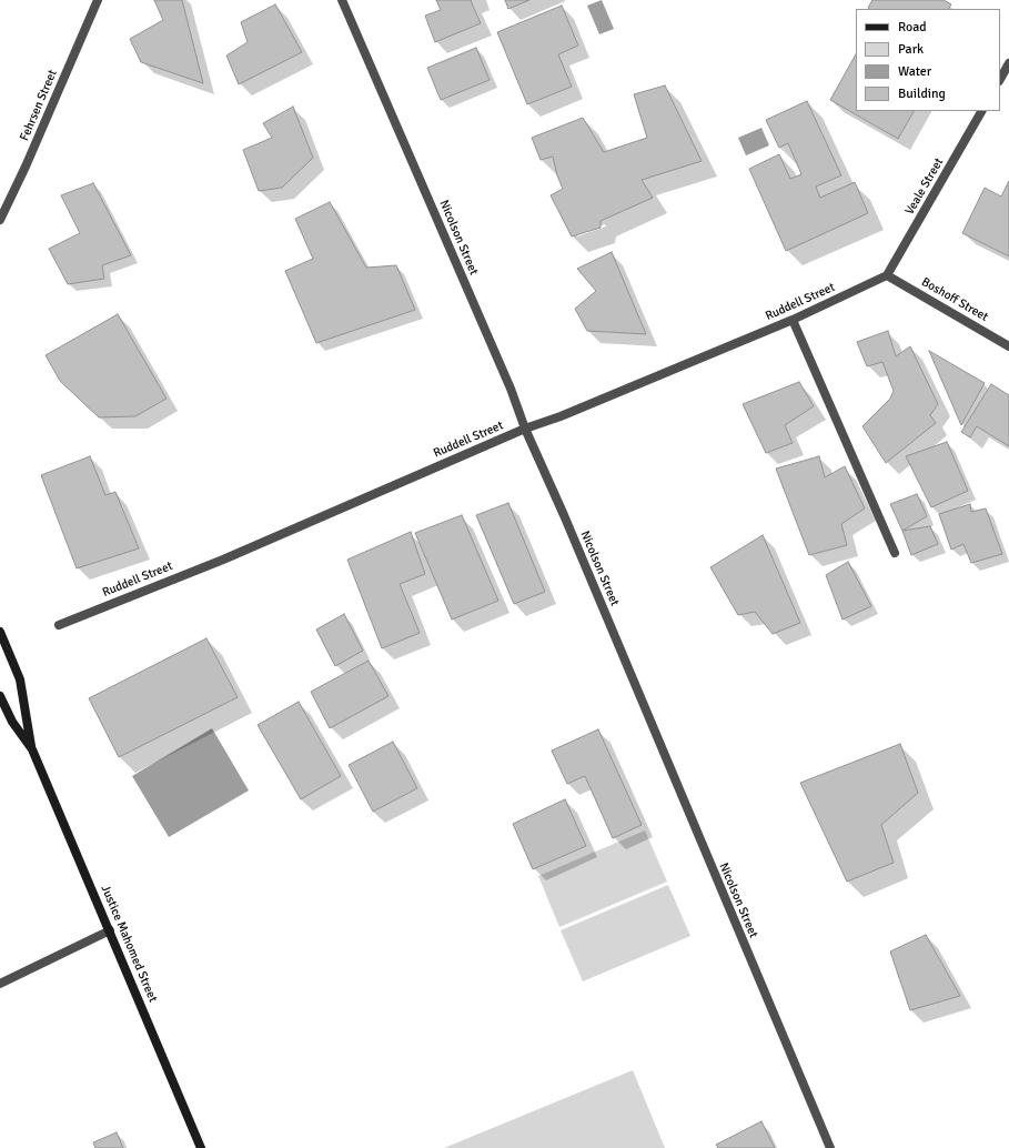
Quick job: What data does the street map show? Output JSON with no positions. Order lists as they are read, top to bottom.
{
  "streets": {
    "main road": ["Justice Mahomed Street"],
    "street": [
      "Fehrsen Street",
      "Veale Street",
      "Nicolson Street",
      "Boshoff Street",
      "Ruddell Street"
    ]
  },
  "crossings": [
    ["Veale Street", "Boshoff Street"],
    ["Veale Street", "Ruddell Street"],
    ["Nicolson Street", "Ruddell Street"],
    ["Boshoff Street", "Ruddell Street"]
  ],
  "legend": [
    "Road",
    "Park",
    "Water",
    "Building"
  ]
}
